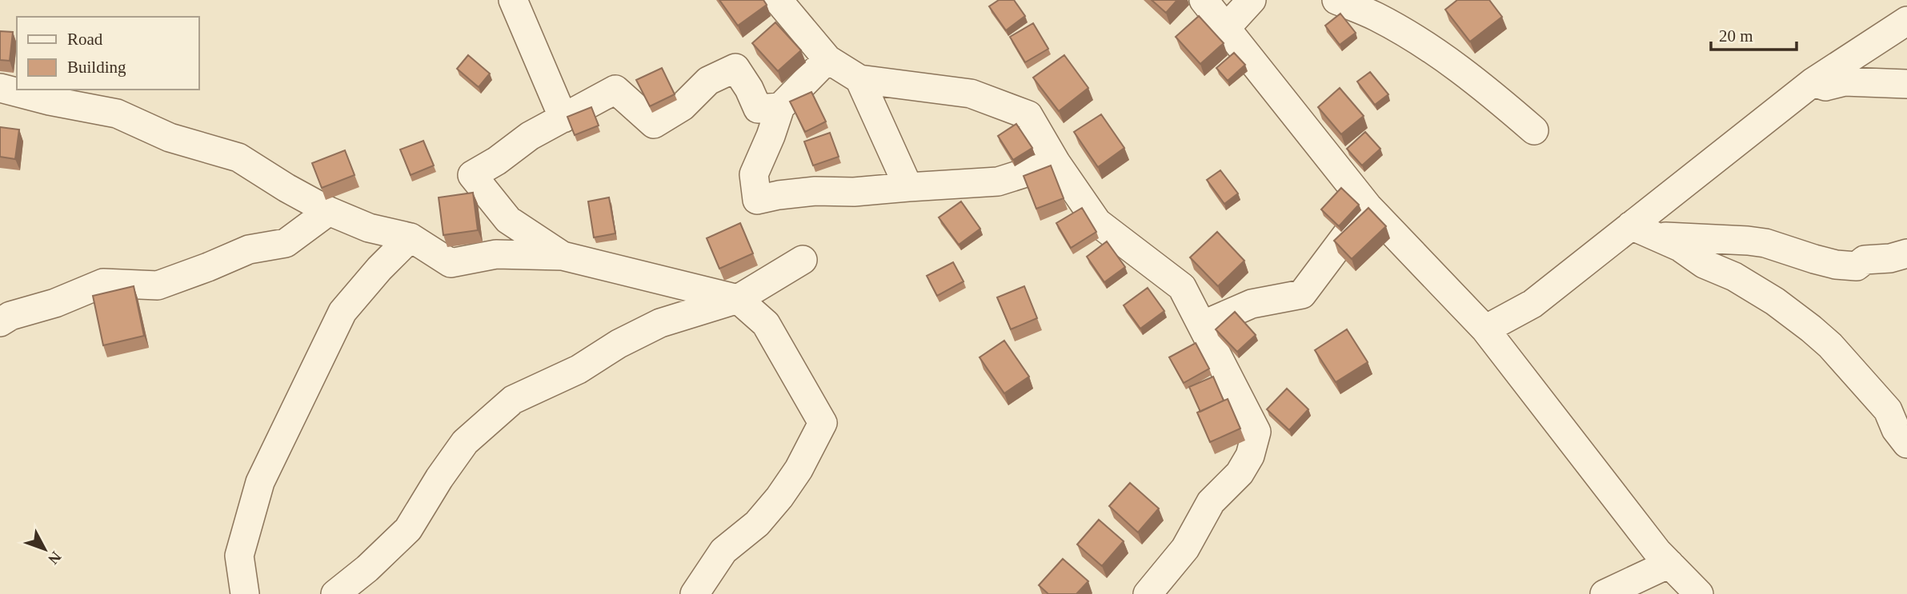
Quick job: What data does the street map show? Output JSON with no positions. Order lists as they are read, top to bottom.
{
  "legend": ["Road", "Building"],
  "scale_bar": "20 m",
  "north": "bottom right"
}
